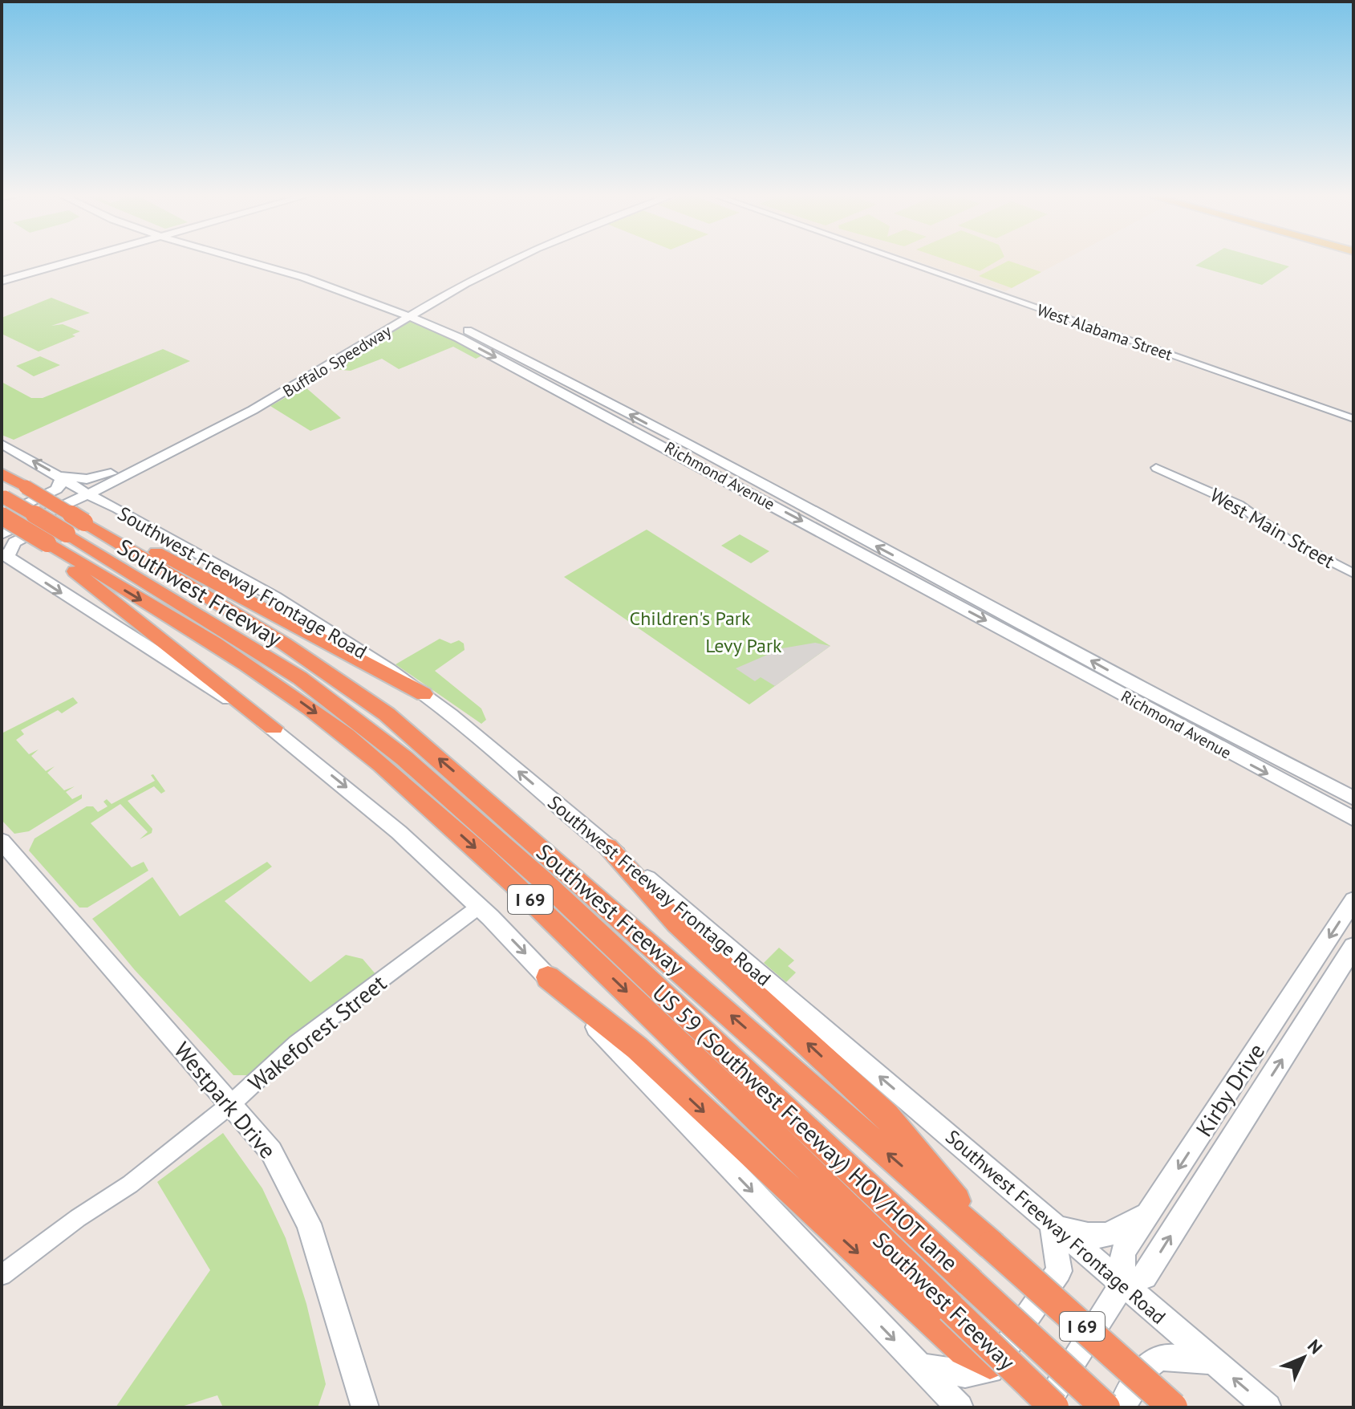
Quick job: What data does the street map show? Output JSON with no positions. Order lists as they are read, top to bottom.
{
  "streets": {
    "highway": ["Southwest Freeway", "I 69", "US 59 (Southwest Freeway) HOV/HOT lane"],
    "main road": [
      "Buffalo Speedway",
      "Richmond Avenue",
      "Southwest Freeway Frontage Road",
      "Kirby Drive",
      "Westpark Drive"
    ],
    "street": ["West Alabama Street", "West Main Street", "Wakeforest Street"]
  },
  "crossings": [
    ["Buffalo Speedway", "Richmond Avenue"],
    ["Buffalo Speedway", "Southwest Freeway Frontage Road"],
    ["Southwest Freeway Frontage Road", "Kirby Drive"],
    ["Southwest Freeway", "Kirby Drive"],
    ["Southwest Freeway", "US 59 (Southwest Freeway) HOV/HOT lane"],
    ["Wakeforest Street", "Westpark Drive"]
  ],
  "parks": ["Children's Park", "Levy Park"],
  "north": "top right"
}
